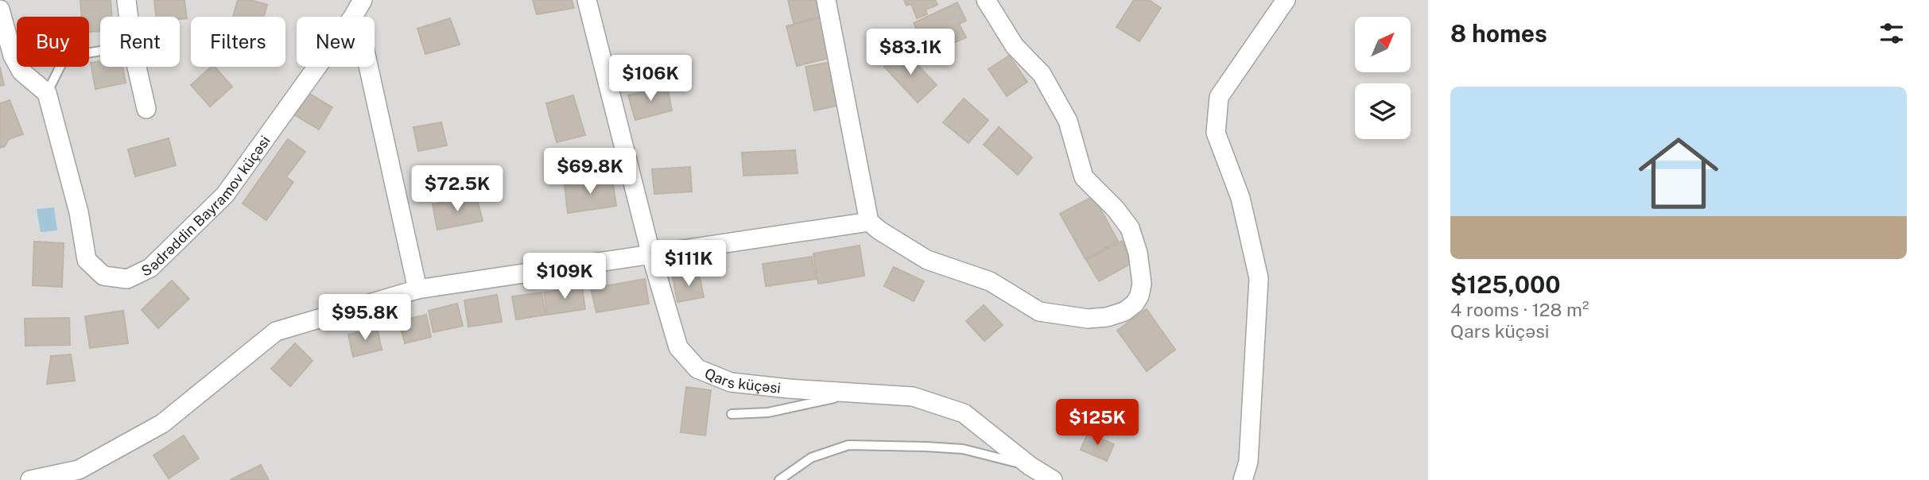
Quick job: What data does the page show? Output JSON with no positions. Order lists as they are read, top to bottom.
{
  "streets": {
    "street": ["Sədrəddin Bayramov küçəsi", "Qars küçəsi"]
  },
  "north": "top right",
  "page": {
    "heading": "8 homes",
    "chip": [
      "Buy",
      "Rent",
      "Filters",
      "New"
    ],
    "price": [
      "$83.1K",
      "$106K",
      "$69.8K",
      "$72.5K",
      "$111K",
      "$109K",
      "$95.8K",
      "$125K"
    ],
    "list": [
      {
        "name": "$125,000",
        "note": "4 rooms · 128 m² · Qars küçəsi"
      }
    ]
  }
}
